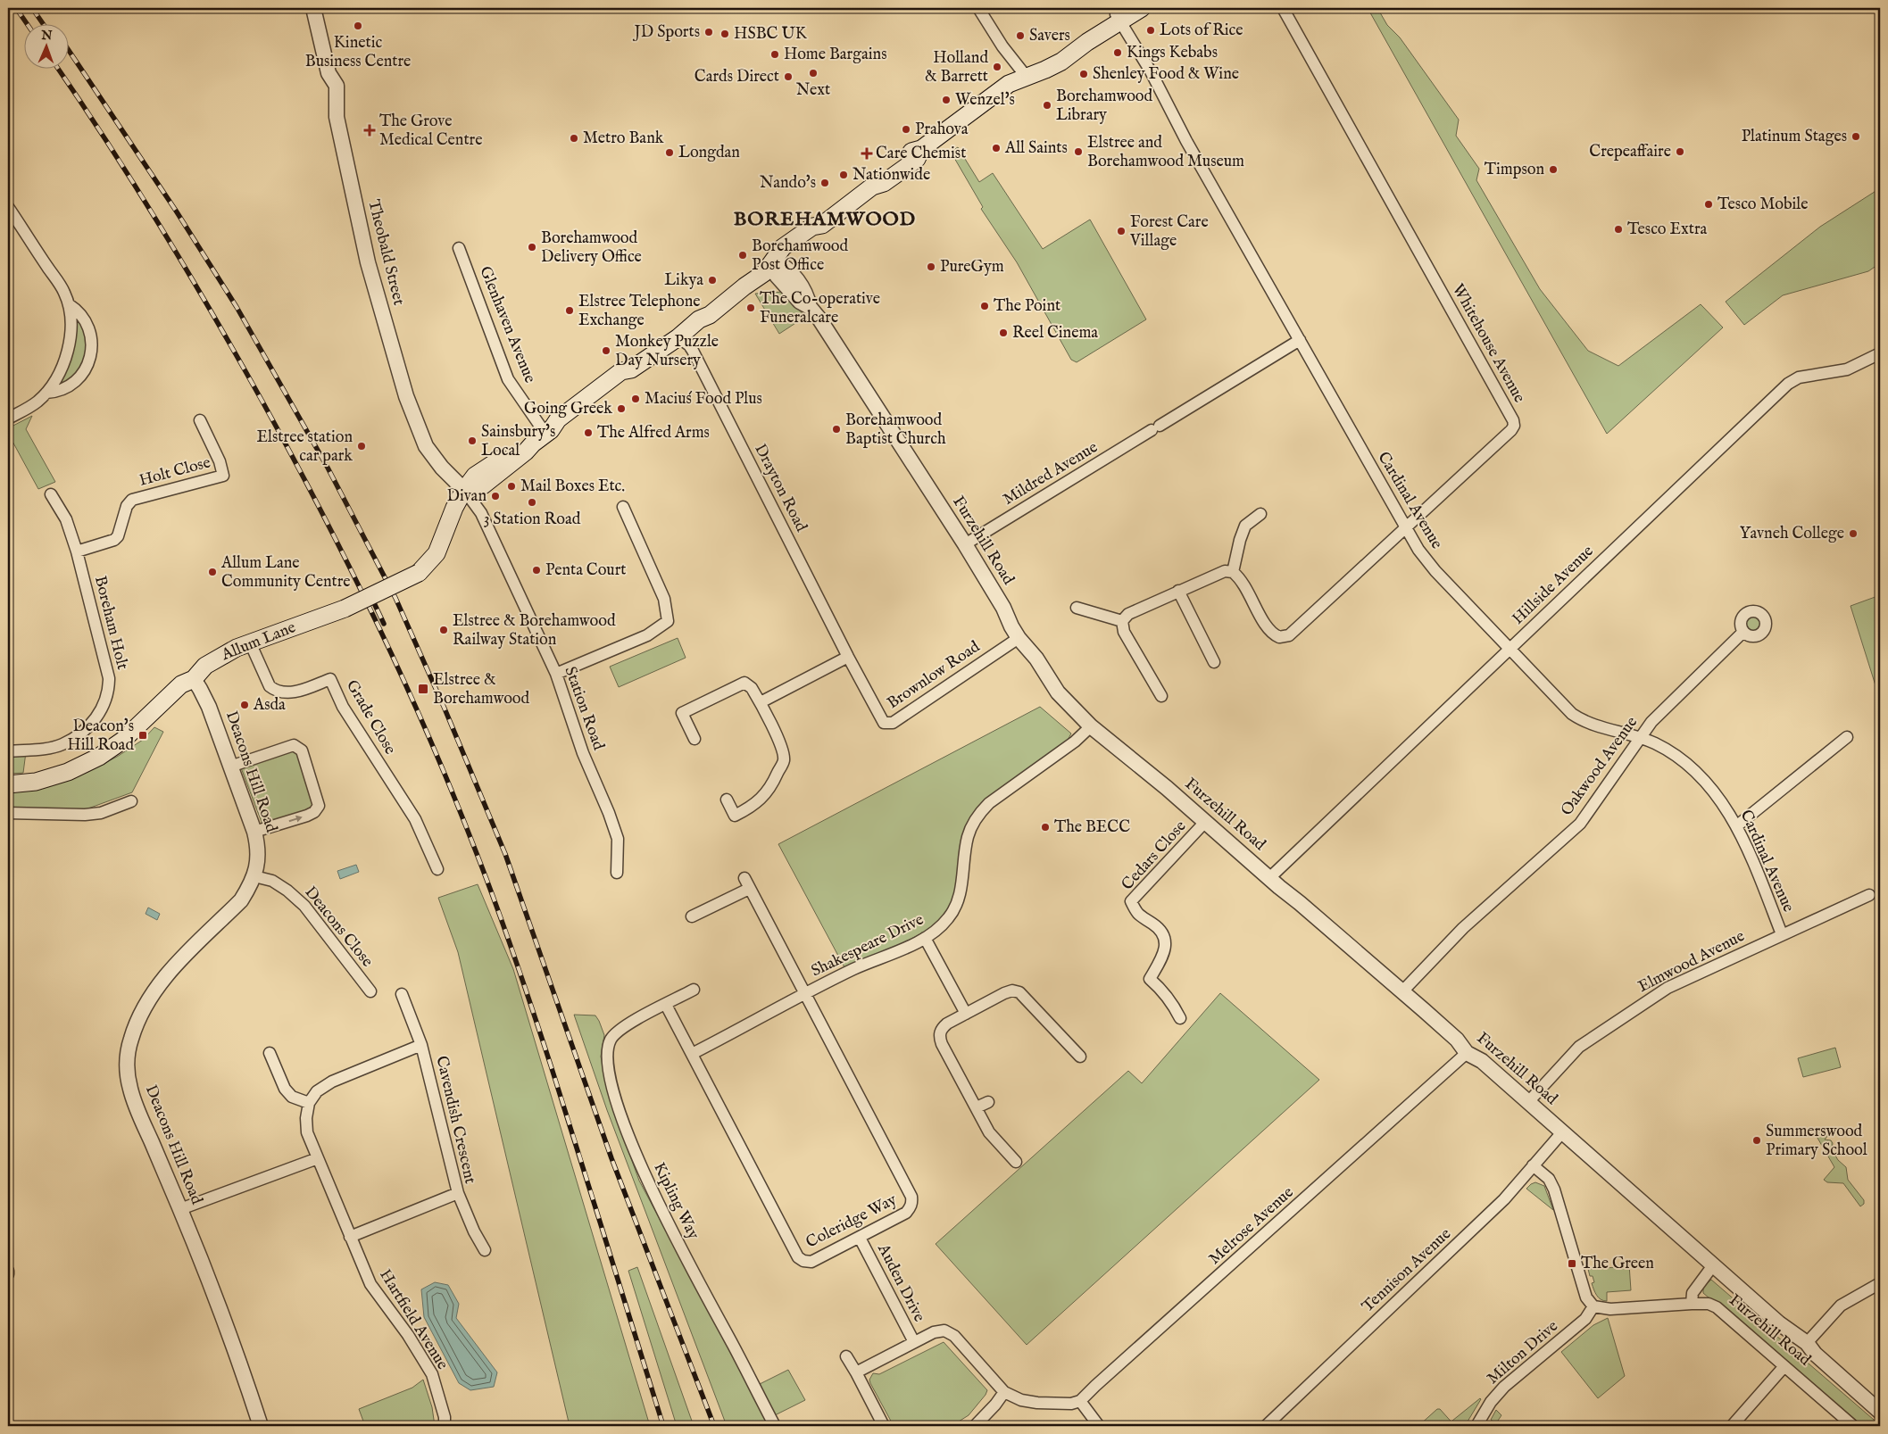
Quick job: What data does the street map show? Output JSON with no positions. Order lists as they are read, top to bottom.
{
  "streets": {
    "main road": ["Allum Lane"],
    "street": [
      "Theobald Street",
      "Glenhaven Avenue",
      "Whitehouse Avenue",
      "Holt Close",
      "Mildred Avenue",
      "Drayton Road",
      "Cardinal Avenue",
      "Furzehill Road",
      "Hillside Avenue",
      "Boreham Holt",
      "Brownlow Road",
      "Station Road",
      "Grade Close",
      "Oakwood Avenue",
      "Deacons Hill Road",
      "Cedars Close",
      "Deacons Close",
      "Shakespeare Drive",
      "Elmwood Avenue",
      "Cavendish Crescent",
      "Kipling Way",
      "Coleridge Way",
      "Melrose Avenue",
      "Tennison Avenue",
      "Auden Drive",
      "Hartfield Avenue",
      "Milton Drive"
    ]
  },
  "crossings": [
    ["Theobald Street", "Allum Lane"],
    ["Theobald Street", "Station Road"],
    ["Glenhaven Avenue", "Allum Lane"],
    ["Whitehouse Avenue", "Cardinal Avenue"],
    ["Holt Close", "Boreham Holt"],
    ["Mildred Avenue", "Cardinal Avenue"],
    ["Mildred Avenue", "Furzehill Road"],
    ["Drayton Road", "Brownlow Road"],
    ["Cardinal Avenue", "Hillside Avenue"],
    ["Cardinal Avenue", "Oakwood Avenue"],
    ["Cardinal Avenue", "Elmwood Avenue"],
    ["Furzehill Road", "Hillside Avenue"],
    ["Furzehill Road", "Brownlow Road"],
    ["Furzehill Road", "Oakwood Avenue"],
    ["Furzehill Road", "Cedars Close"],
    ["Furzehill Road", "Shakespeare Drive"],
    ["Furzehill Road", "Elmwood Avenue"],
    ["Furzehill Road", "Melrose Avenue"],
    ["Furzehill Road", "Tennison Avenue"],
    ["Allum Lane", "Station Road"],
    ["Allum Lane", "Grade Close"],
    ["Allum Lane", "Deacons Hill Road"],
    ["Deacons Hill Road", "Deacons Close"],
    ["Shakespeare Drive", "Coleridge Way"],
    ["Cavendish Crescent", "Hartfield Avenue"],
    ["Kipling Way", "Coleridge Way"],
    ["Coleridge Way", "Auden Drive"]
  ],
  "districts": ["BOREHAMWOOD"],
  "places": {
    "other": [
      "Kinetic Business Centre",
      "Lots of Rice",
      "JD Sports",
      "HSBC UK",
      "Savers",
      "Kings Kebabs",
      "Home Bargains",
      "Holland & Barrett",
      "Next",
      "Shenley Food & Wine",
      "Cards Direct",
      "Wenzel's",
      "Borehamwood Library",
      "Prahova",
      "Platinum Stages",
      "Metro Bank",
      "All Saints",
      "Elstree and Borehamwood Museum",
      "Crepeaffaire",
      "Longdan",
      "Timpson",
      "Nationwide",
      "Nando's",
      "Tesco Mobile",
      "Tesco Extra",
      "Forest Care Village",
      "Borehamwood Delivery Office",
      "Borehamwood Post Office",
      "PureGym",
      "Likya",
      "The Point",
      "The Co-operative Funeralcare",
      "Elstree Telephone Exchange",
      "Reel Cinema",
      "Monkey Puzzle Day Nursery",
      "Maciuś Food Plus",
      "Going Greek",
      "Borehamwood Baptist Church",
      "The Alfred Arms",
      "Sainsbury's Local",
      "Elstree station car park",
      "Mail Boxes Etc.",
      "Divan",
      "3 Station Road",
      "Yavneh College",
      "Penta Court",
      "Allum Lane Community Centre",
      "Elstree & Borehamwood Railway Station",
      "Asda",
      "The BECC",
      "Summerswood Primary School"
    ],
    "health": ["The Grove Medical Centre", "Care Chemist"],
    "transit": ["Elstree & Borehamwood", "Deacon's Hill Road", "The Green"]
  },
  "north": "top"
}
